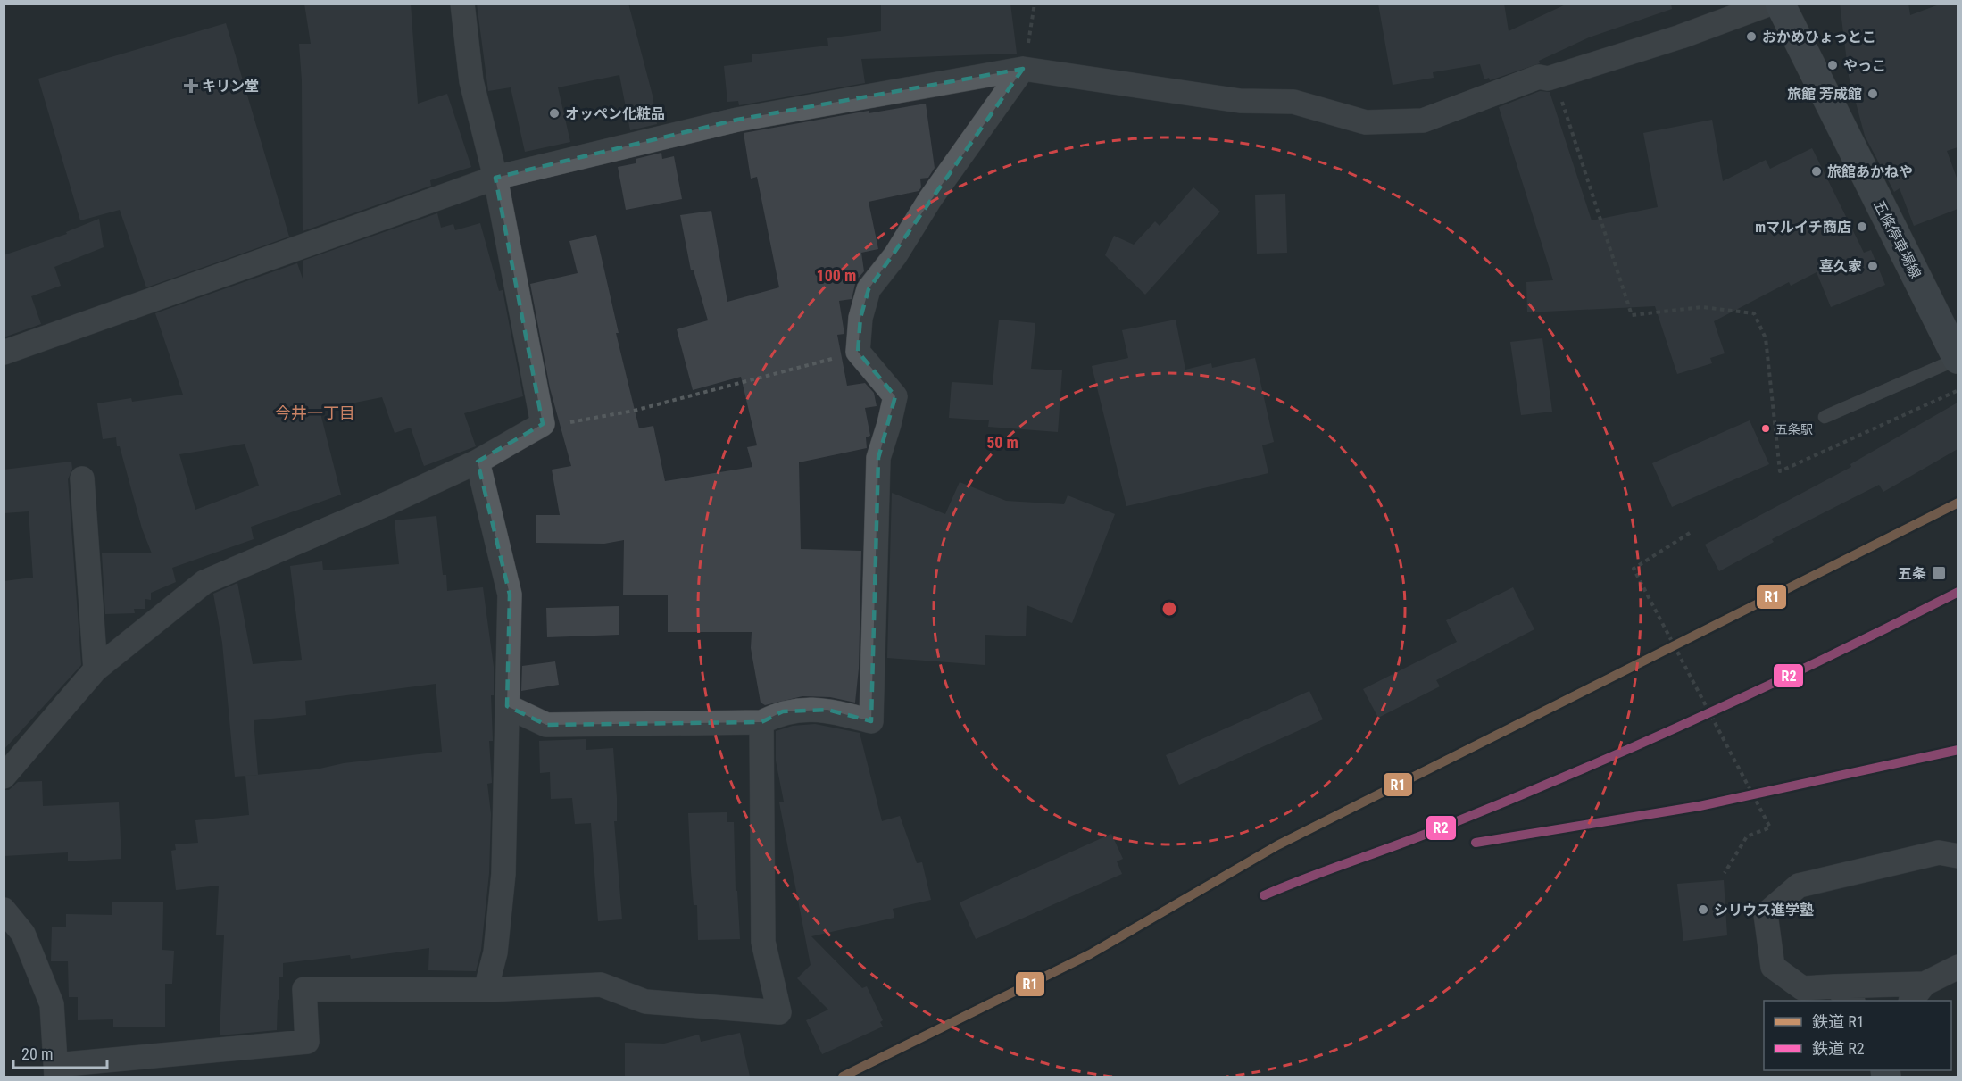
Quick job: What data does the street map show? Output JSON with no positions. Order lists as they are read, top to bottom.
{
  "streets": {
    "main road": ["五條停車場線"]
  },
  "districts": ["今井一丁目"],
  "places": {
    "other": [
      "おかめひょっとこ",
      "やっこ",
      "旅館 芳成館",
      "オッペン化粧品",
      "旅館あかねや",
      "mマルイチ商店",
      "喜久家",
      "五条駅",
      "シリウス進学塾"
    ],
    "health": ["キリン堂"],
    "transit": ["五条"]
  },
  "lines": ["rail line R1", "rail line R2"],
  "legend": ["鉄道 R1", "鉄道 R2"],
  "scale_bar": "20 m",
  "rings": ["100 m", "50 m"]
}
